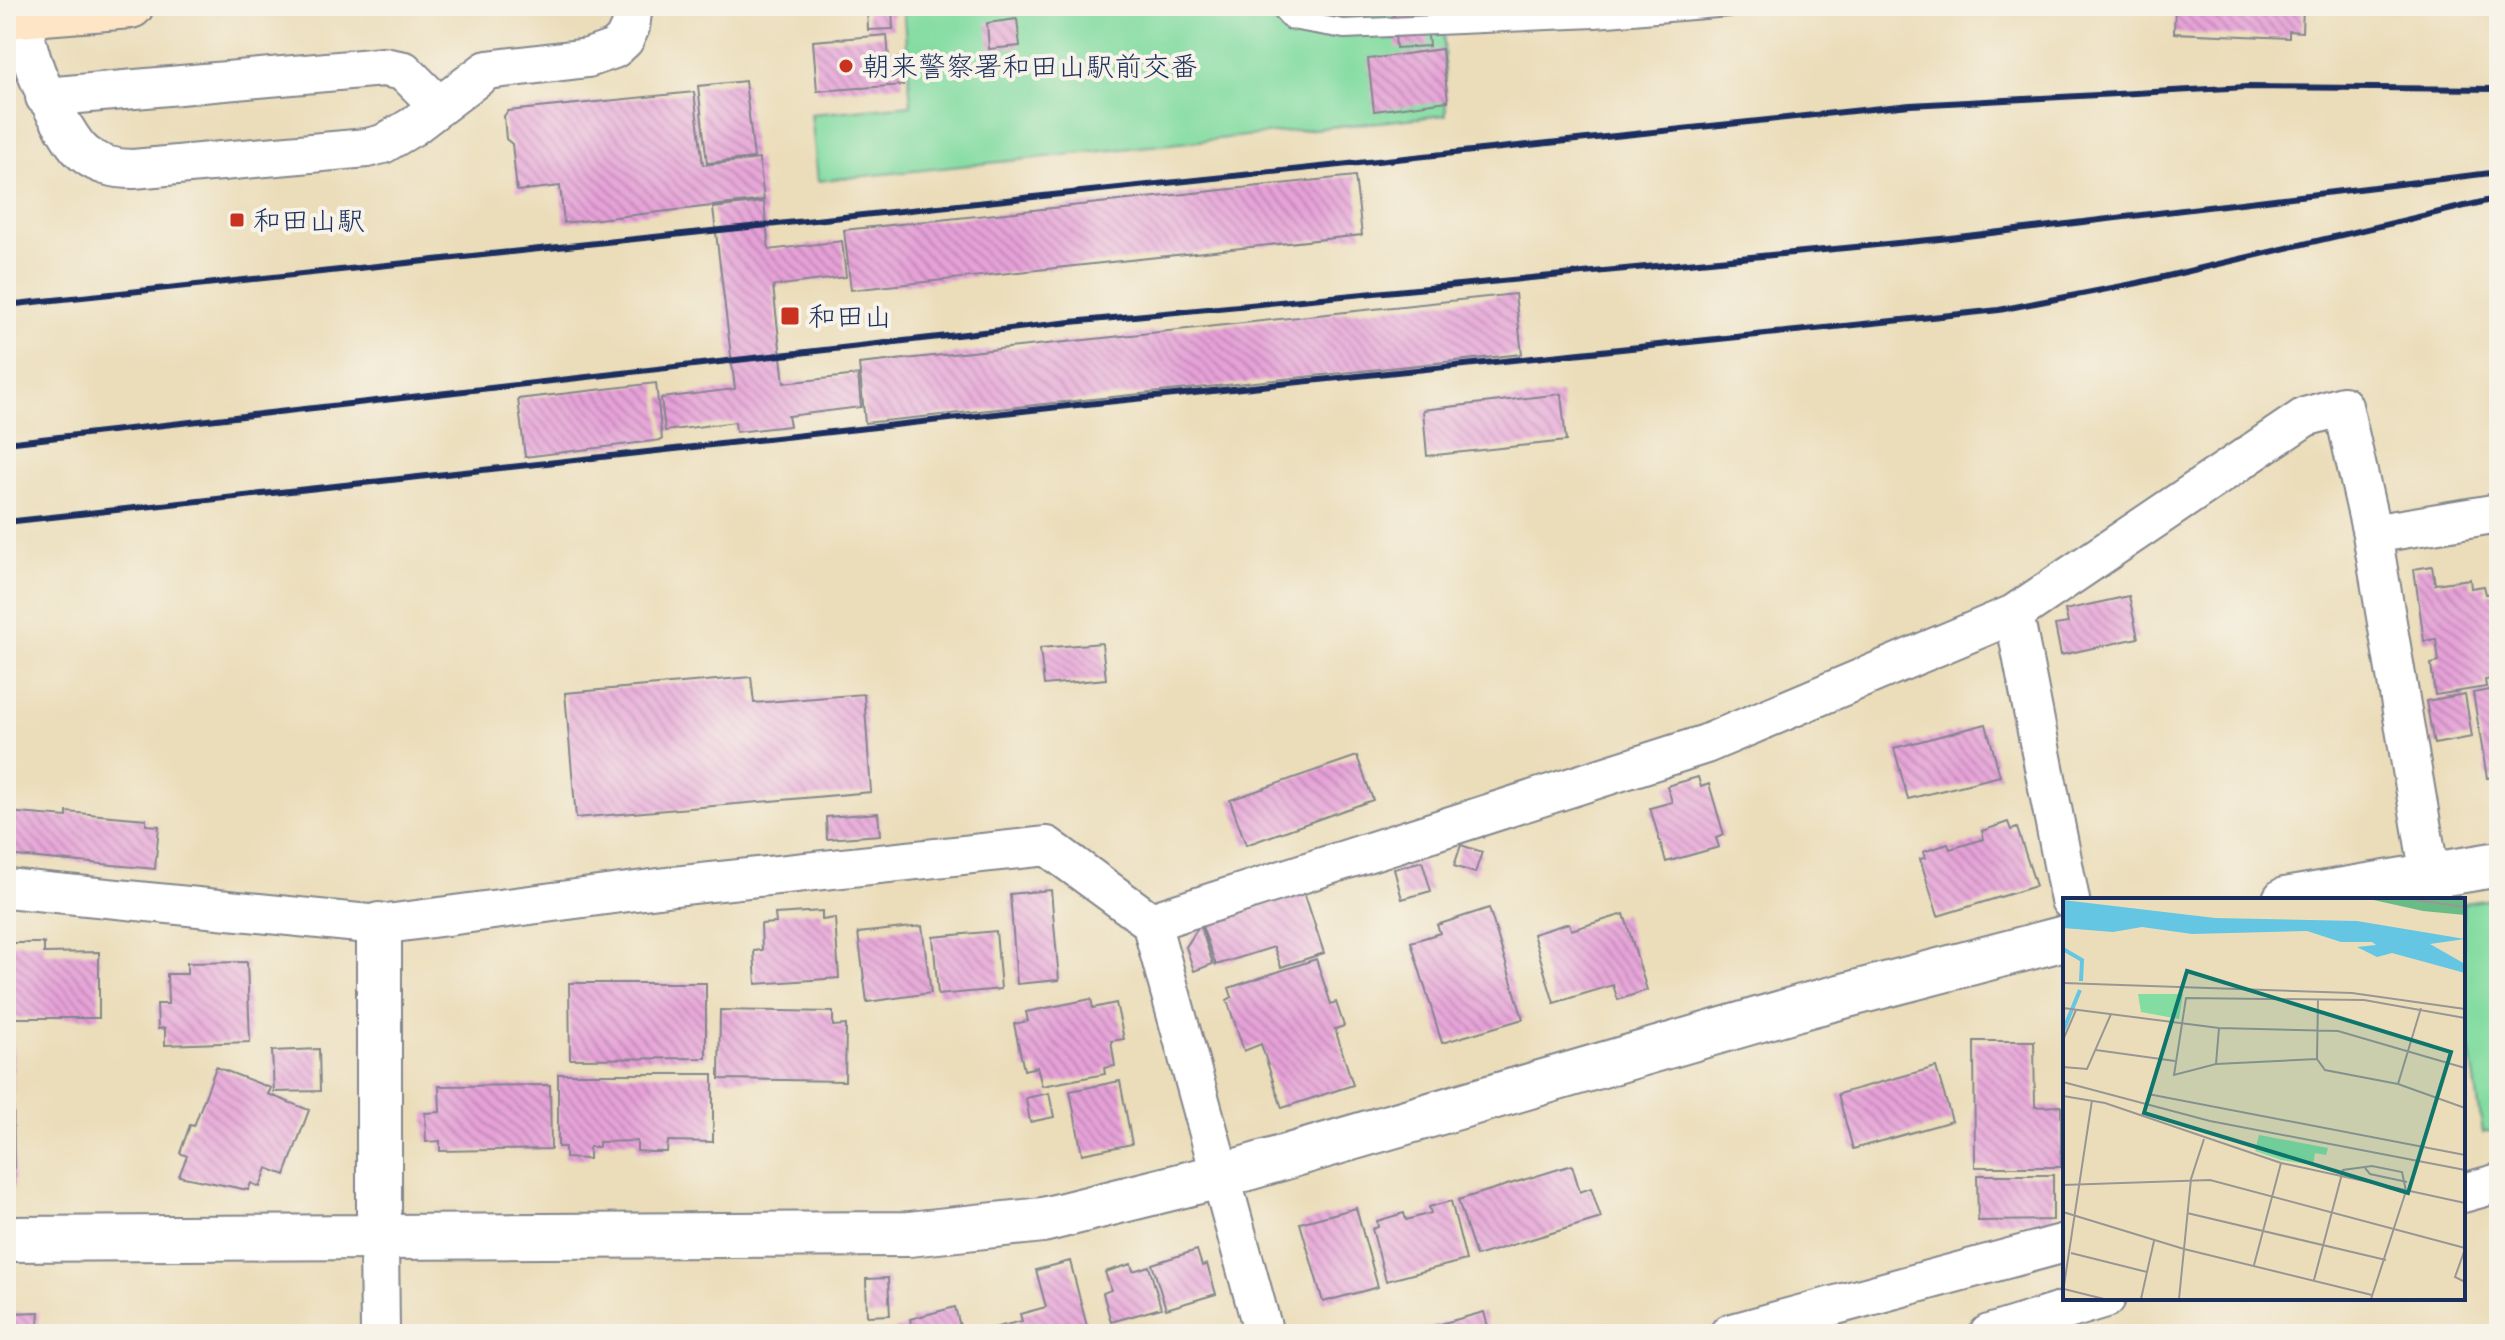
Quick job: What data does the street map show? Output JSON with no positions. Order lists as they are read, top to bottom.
{
  "places": {
    "other": ["朝来警察署和田山駅前交番"],
    "transit": ["和田山駅", "和田山"]
  }
}
